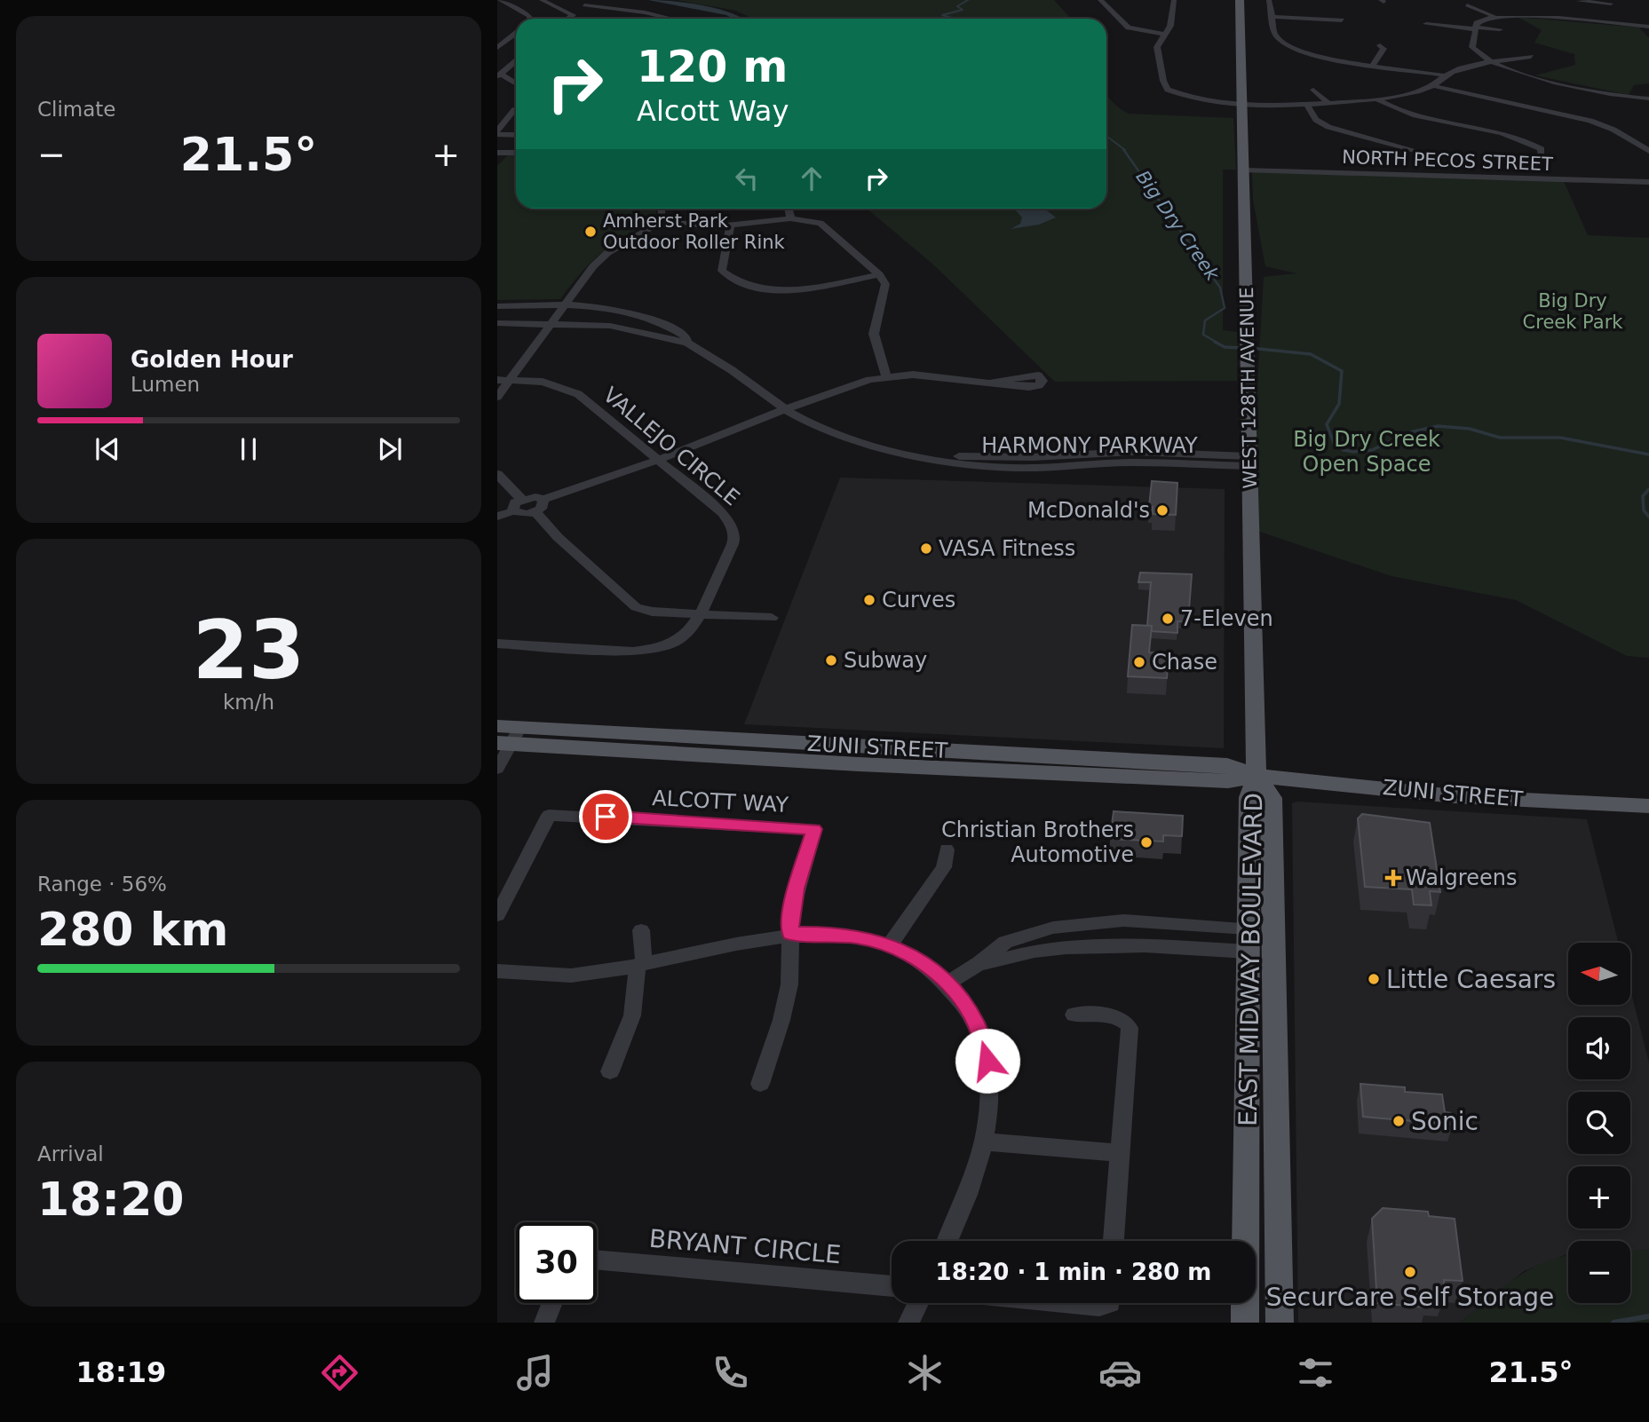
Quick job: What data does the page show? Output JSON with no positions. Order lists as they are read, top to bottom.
{
  "streets": {
    "main road": ["WEST 128TH AVENUE", "ZUNI STREET", "EAST MIDWAY BOULEVARD"],
    "street": [
      "NORTH PECOS STREET",
      "HARMONY PARKWAY",
      "VALLEJO CIRCLE",
      "ALCOTT WAY",
      "BRYANT CIRCLE"
    ]
  },
  "crossings": [
    ["NORTH PECOS STREET", "WEST 128TH AVENUE"],
    ["WEST 128TH AVENUE", "HARMONY PARKWAY"],
    ["WEST 128TH AVENUE", "ZUNI STREET"],
    ["WEST 128TH AVENUE", "EAST MIDWAY BOULEVARD"],
    ["ZUNI STREET", "EAST MIDWAY BOULEVARD"]
  ],
  "water": ["Big Dry Creek"],
  "parks": ["Big Dry Creek Park", "Big Dry Creek Open Space"],
  "places": {
    "other": [
      "Amherst Park Outdoor Roller Rink",
      "McDonald's",
      "VASA Fitness",
      "Curves",
      "7-Eleven",
      "Subway",
      "Chase",
      "Christian Brothers Automotive",
      "Little Caesars",
      "Sonic",
      "SecurCare Self Storage"
    ],
    "health": ["Walgreens"]
  },
  "north": "left",
  "page": {
    "tile": [
      "Climate",
      ["23", "km/h"],
      ["Range · 56%", "280 km"],
      ["Arrival", "18:20"]
    ],
    "turn": ["120 m", "Alcott Way"],
    "heat": ["−", "21.5°", "+"],
    "song": ["Golden Hour", "Lumen"],
    "map_buttons": ["+", "−"],
    "limit": "30",
    "trip": "18:20 · 1 min · 280 m",
    "tabs": ["18:19", "21.5°"]
  }
}
